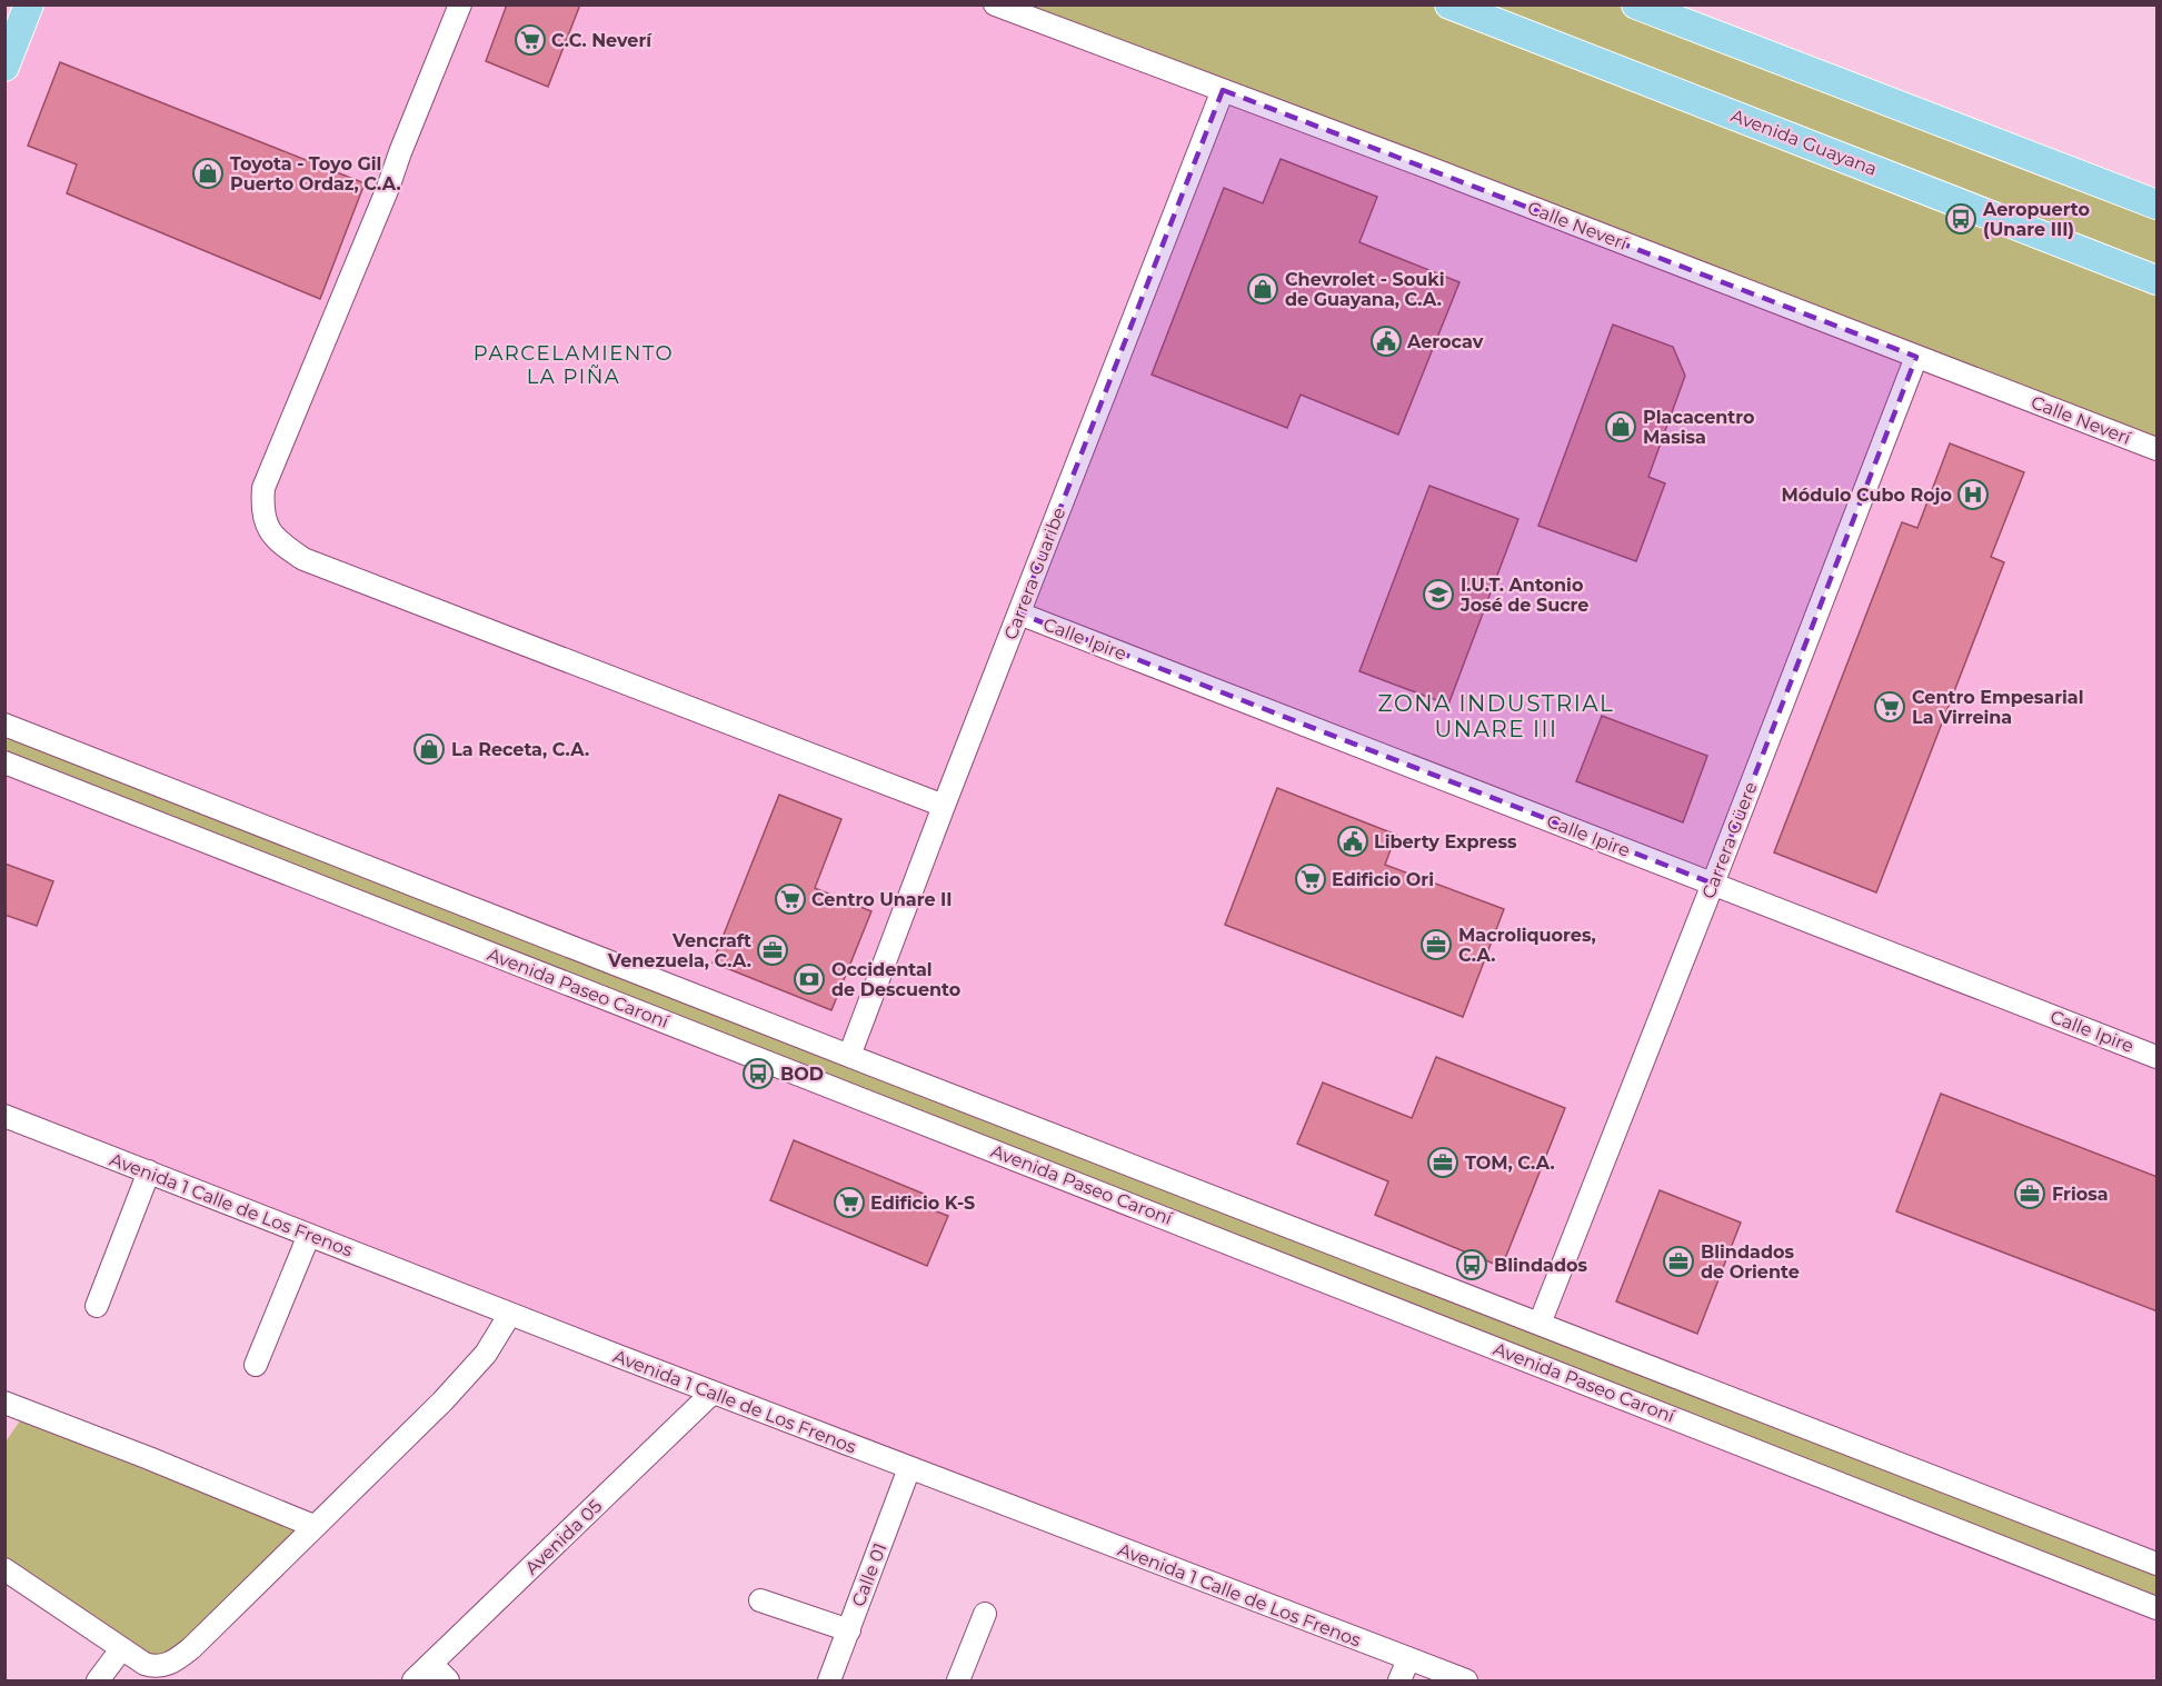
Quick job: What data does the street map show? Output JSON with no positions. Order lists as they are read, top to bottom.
{
  "streets": {
    "main road": ["Avenida Guayana"],
    "street": [
      "Calle Neverí",
      "Carrera Guaribe",
      "Calle Ipire",
      "Carrera Güere",
      "Avenida Paseo Caroní",
      "Avenida 1 Calle de Los Frenos",
      "Avenida 05",
      "Calle 01"
    ]
  },
  "crossings": [
    ["Calle Neverí", "Carrera Guaribe"],
    ["Calle Neverí", "Carrera Güere"],
    ["Carrera Guaribe", "Calle Ipire"],
    ["Carrera Guaribe", "Avenida Paseo Caroní"],
    ["Calle Ipire", "Carrera Güere"],
    ["Carrera Güere", "Avenida Paseo Caroní"],
    ["Avenida 1 Calle de Los Frenos", "Avenida 05"],
    ["Avenida 1 Calle de Los Frenos", "Calle 01"]
  ],
  "districts": ["PARCELAMIENTO LA PIÑA", "ZONA INDUSTRIAL UNARE III"],
  "places": {
    "supermarket": [
      "C.C. Neverí",
      "Centro Empesarial La Virreina",
      "Edificio Ori",
      "Centro Unare II",
      "Edificio K-S"
    ],
    "shop": [
      "Toyota - Toyo Gil Puerto Ordaz, C.A.",
      "Chevrolet - Souki de Guayana, C.A.",
      "Placacentro Masisa",
      "La Receta, C.A."
    ],
    "bus stop": ["Aeropuerto (Unare III)", "BOD", "Blindados"],
    "public building": ["Aerocav", "Liberty Express"],
    "hospital": ["Módulo Cubo Rojo"],
    "school or university": ["I.U.T. Antonio José de Sucre"],
    "office": [
      "Macroliquores, C.A.",
      "Vencraft Venezuela, C.A.",
      "TOM, C.A.",
      "Friosa",
      "Blindados de Oriente"
    ],
    "bank": ["Occidental de Descuento"]
  }
}
